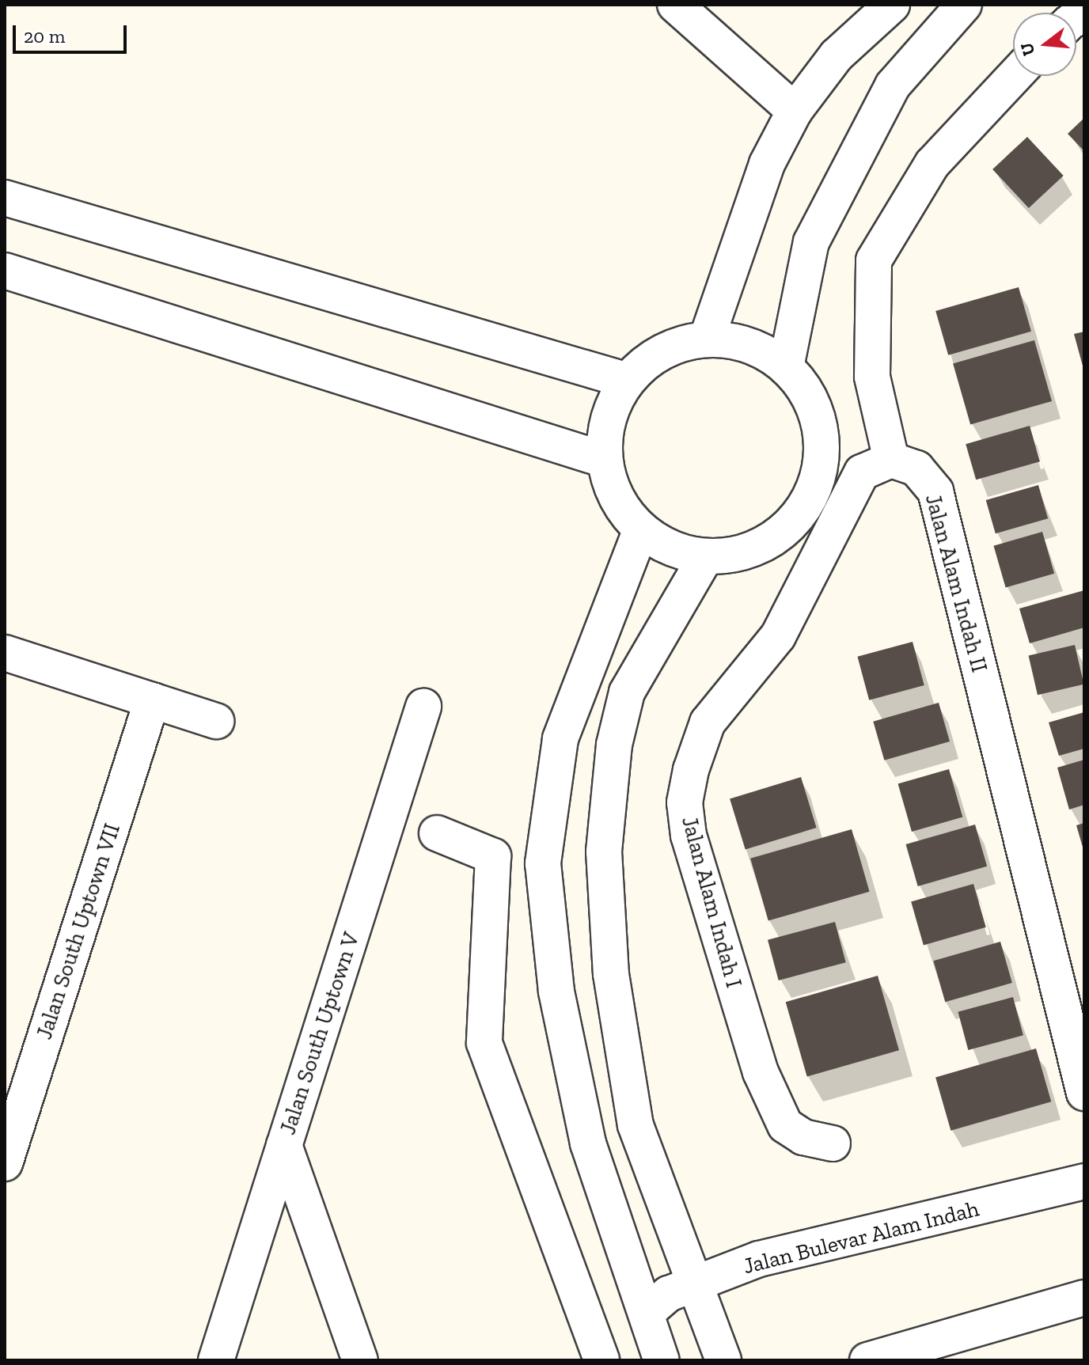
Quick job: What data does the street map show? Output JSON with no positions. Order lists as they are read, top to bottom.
{
  "streets": {
    "street": [
      "Jalan Alam Indah II",
      "Jalan Alam Indah I",
      "Jalan South Uptown VII",
      "Jalan South Uptown V",
      "Jalan Bulevar Alam Indah"
    ]
  },
  "crossings": [
    ["Jalan Alam Indah II", "Jalan Alam Indah I"]
  ],
  "scale_bar": "20 m",
  "north": "left"
}
